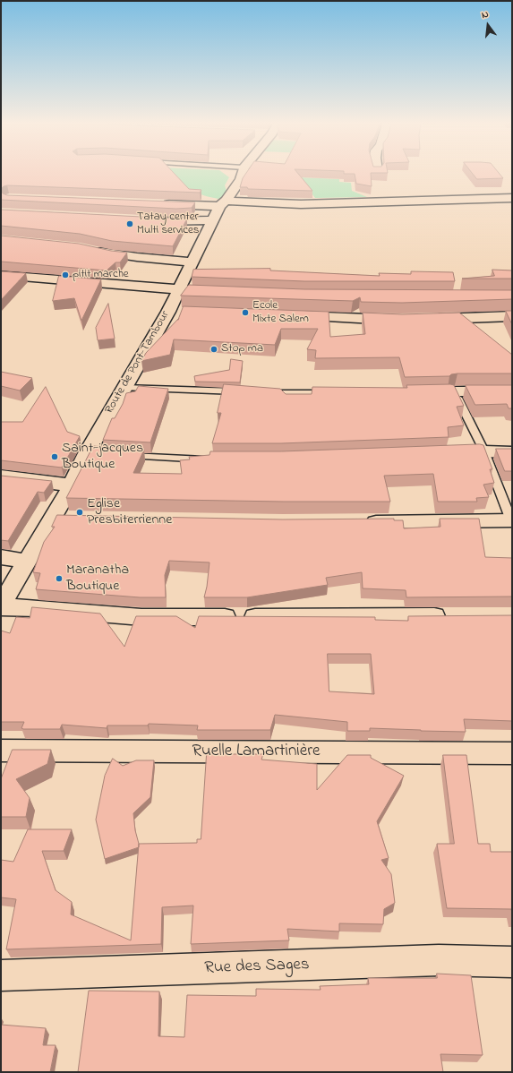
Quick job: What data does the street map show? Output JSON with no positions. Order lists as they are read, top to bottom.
{
  "streets": {
    "street": ["Route de Pont-Tambour", "Ruelle Lamartinière", "Rue des Sages"]
  },
  "places": [
    "Tatay center Multi services",
    "pitit marche",
    "Ecole Mixte Salem",
    "Stop ma",
    "Saint-jacques Boutique",
    "Eglise Presbiterrienne",
    "Maranatha Boutique"
  ],
  "north": "top"
}
